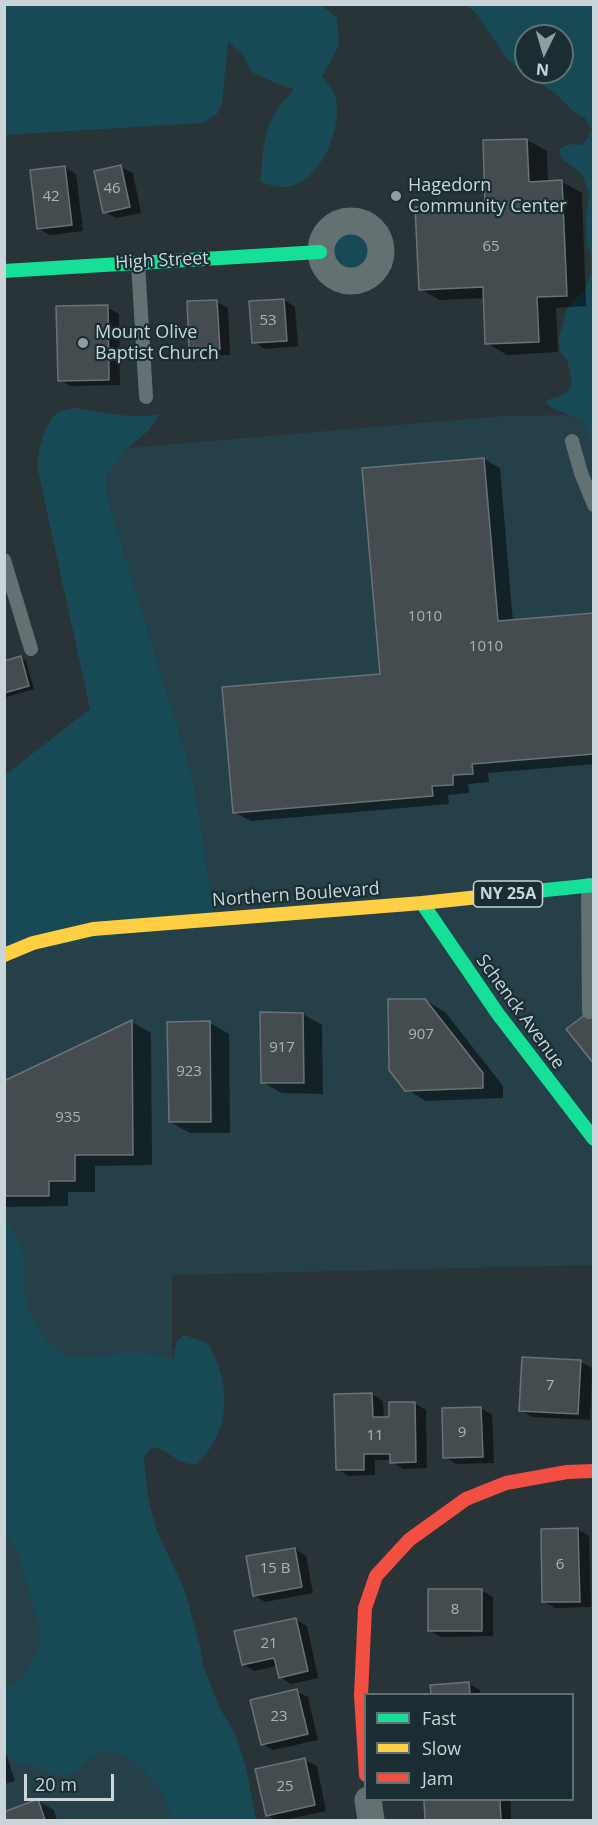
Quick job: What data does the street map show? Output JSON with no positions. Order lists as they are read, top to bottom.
{
  "streets": {
    "street": [
      "High Street",
      "NY 25A",
      "Northern Boulevard",
      "Schenck Avenue"
    ]
  },
  "crossings": [
    ["Northern Boulevard", "Schenck Avenue"]
  ],
  "places": ["Hagedorn Community Center", "Mount Olive Baptist Church"],
  "house_numbers": [
    "46",
    "42",
    "65",
    "53",
    "1010",
    "1010",
    "907",
    "917",
    "923",
    "935",
    "7",
    "9",
    "11",
    "6",
    "15 B",
    "8",
    "21",
    "23",
    "25"
  ],
  "legend": ["Fast", "Slow", "Jam"],
  "scale_bar": "20 m",
  "north": "bottom"
}
